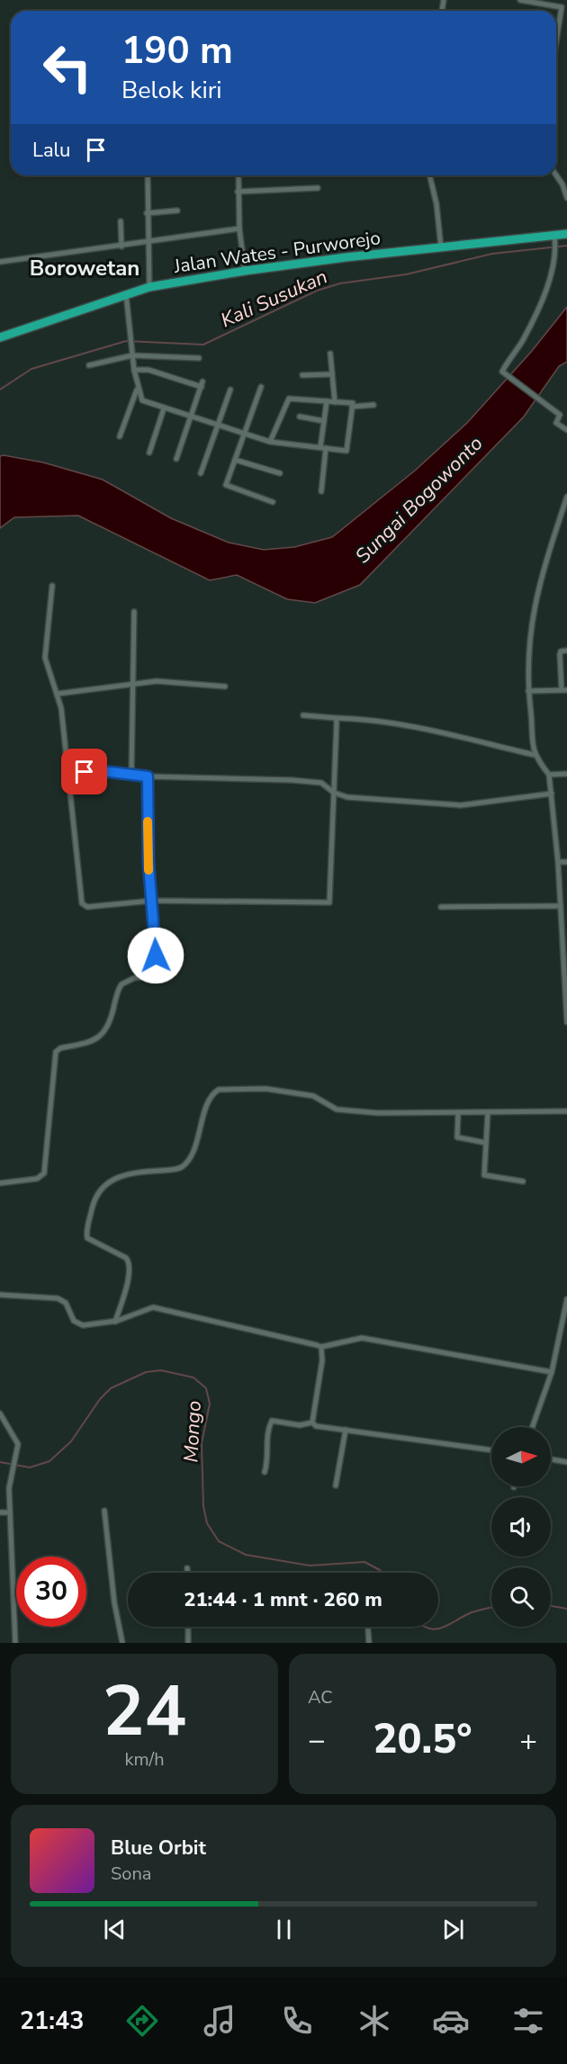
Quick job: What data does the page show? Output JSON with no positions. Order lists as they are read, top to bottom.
{
  "streets": {
    "highway": ["Jalan Wates - Purworejo"]
  },
  "districts": ["Borowetan"],
  "water": ["Kali Susukan", "Sungai Bogowonto", "Mongo"],
  "north": "right",
  "page": {
    "turn": ["190 m", "Belok kiri"],
    "then": "Lalu",
    "limit": "30",
    "trip": "21:44 · 1 mnt · 260 m",
    "tile": [
      ["24", "km/h"],
      "AC"
    ],
    "heat": ["−", "20.5°", "+"],
    "song": ["Blue Orbit", "Sona"],
    "tabs": "21:43"
  }
}
